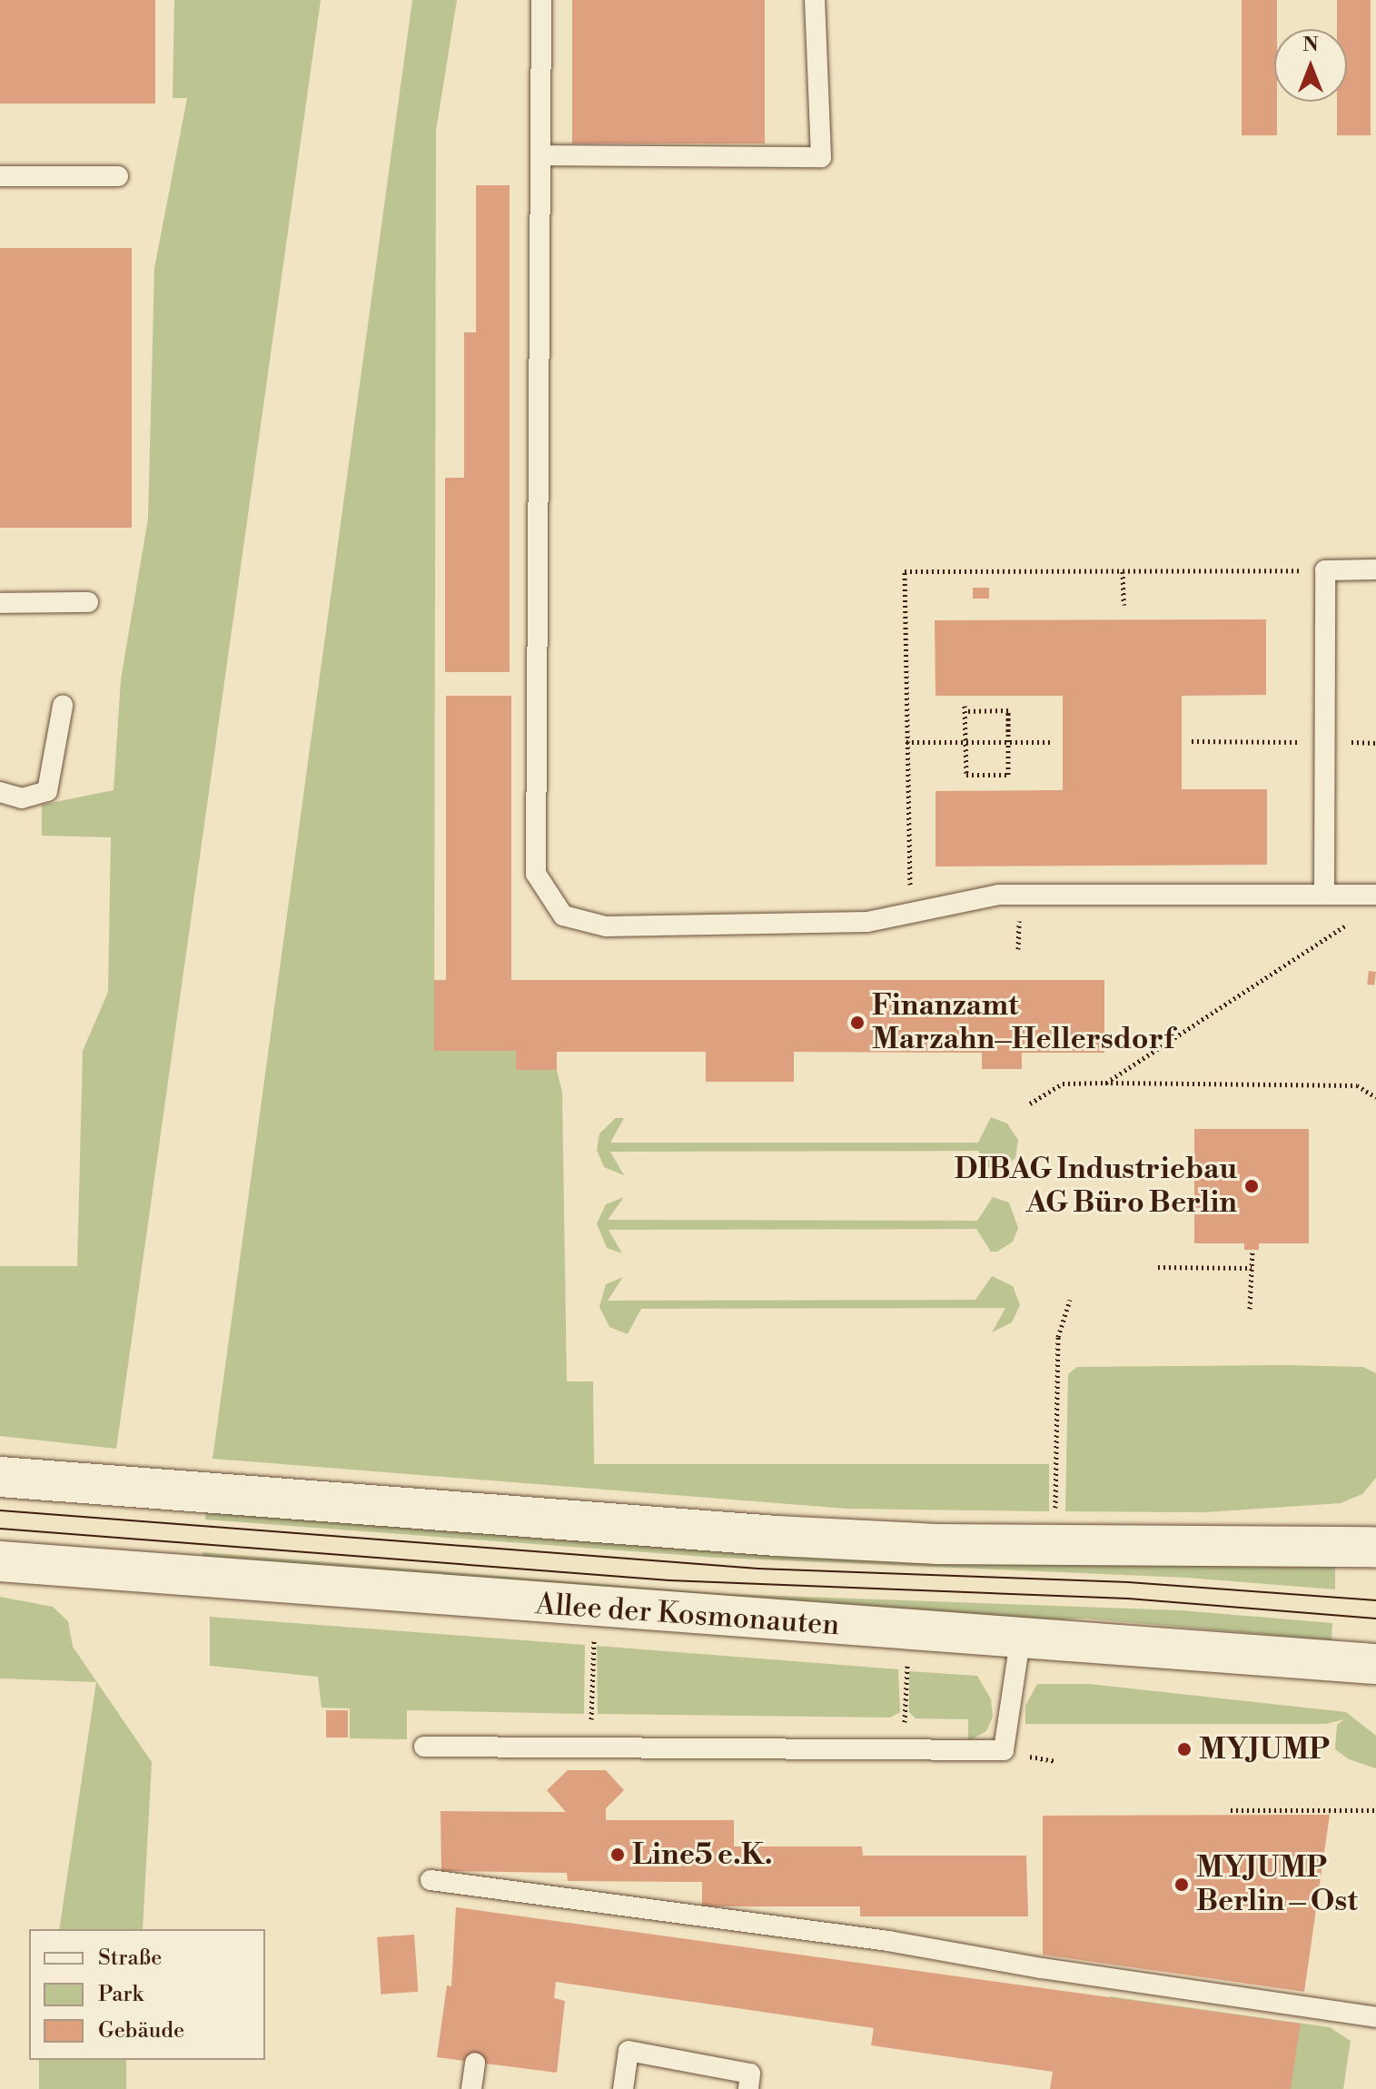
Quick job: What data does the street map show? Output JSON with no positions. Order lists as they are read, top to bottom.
{
  "streets": {
    "main road": ["Allee der Kosmonauten"]
  },
  "places": [
    "Finanzamt Marzahn–Hellersdorf",
    "DIBAG Industriebau AG Büro Berlin",
    "MYJUMP",
    "Line5 e.K.",
    "MYJUMP Berlin – Ost"
  ],
  "legend": ["Straße", "Park", "Gebäude"],
  "north": "top"
}
